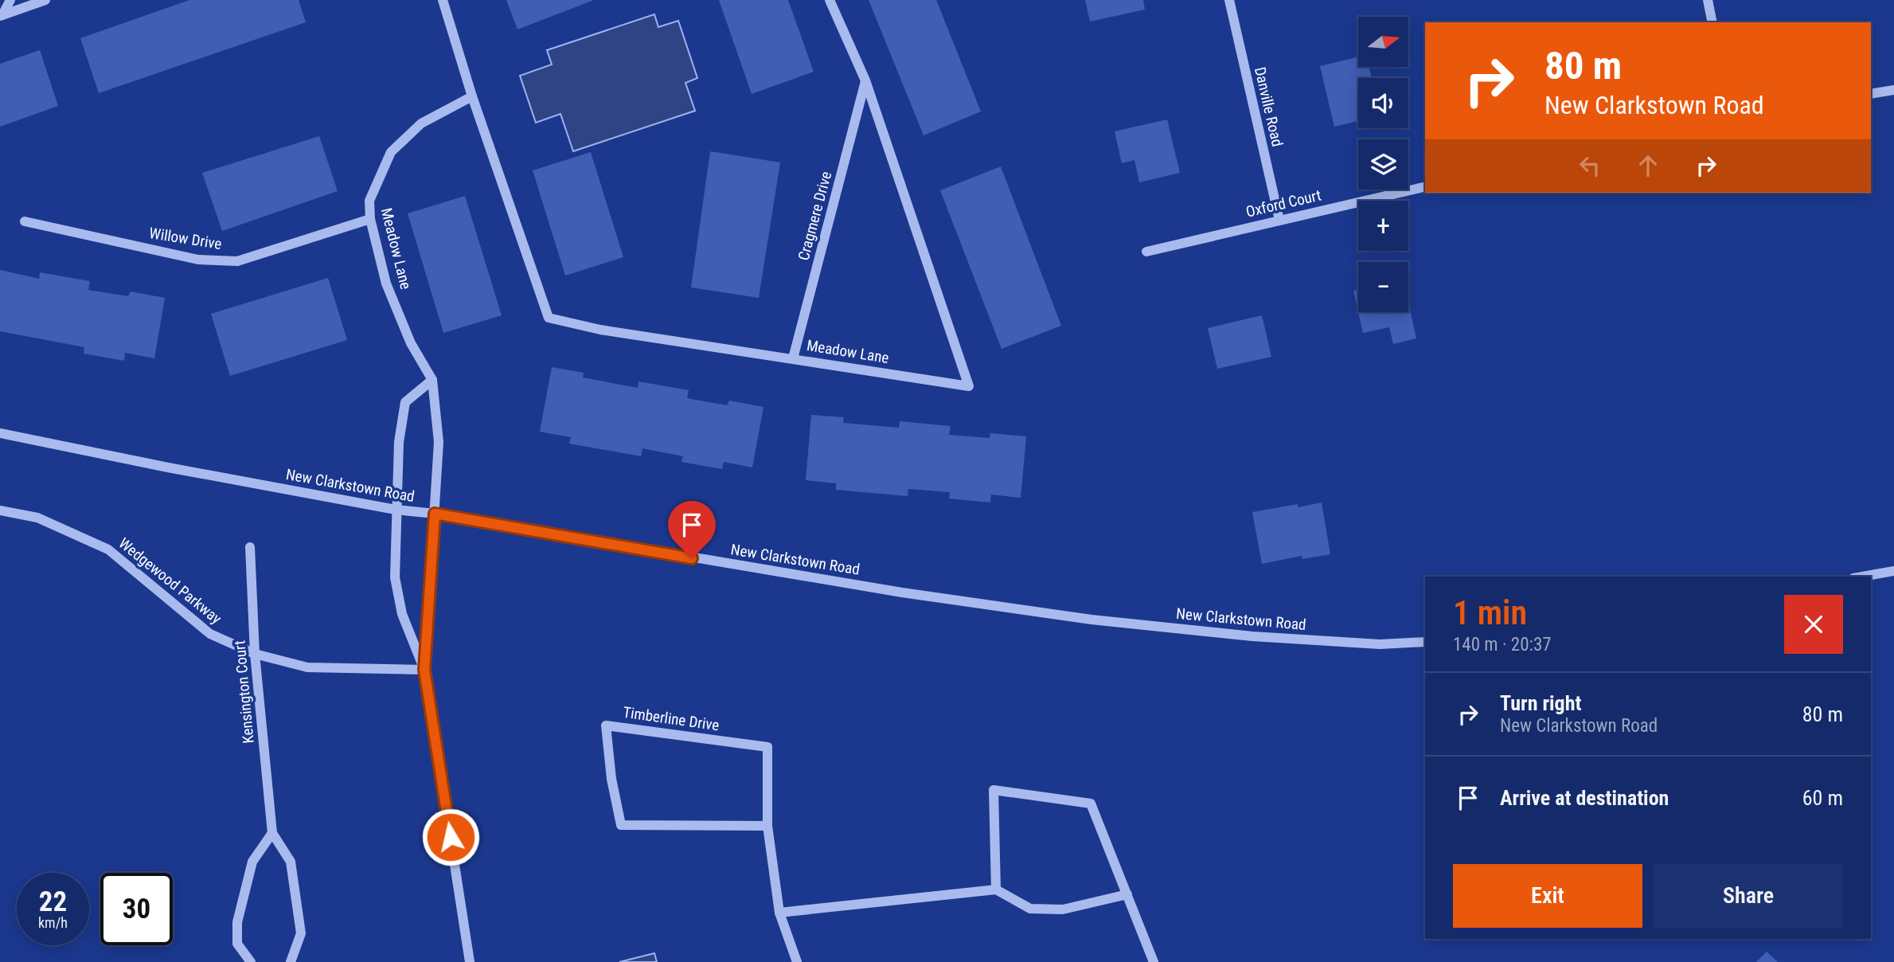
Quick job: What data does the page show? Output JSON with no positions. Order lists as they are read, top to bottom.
{
  "streets": {
    "street": [
      "Danville Road",
      "Oxford Court",
      "Cragmere Drive",
      "Willow Drive",
      "Meadow Lane",
      "New Clarkstown Road",
      "Wedgewood Parkway",
      "Kensington Court",
      "Timberline Drive"
    ]
  },
  "crossings": [
    ["Danville Road", "Oxford Court"],
    ["Cragmere Drive", "Meadow Lane"],
    ["Willow Drive", "Meadow Lane"],
    ["Meadow Lane", "New Clarkstown Road"],
    ["Meadow Lane", "Wedgewood Parkway"],
    ["Wedgewood Parkway", "Kensington Court"]
  ],
  "north": "right",
  "page": {
    "map_buttons": ["+", "−"],
    "turn": ["80 m", "New Clarkstown Road"],
    "heading": ["1 min", "140 m · 20:37"],
    "list": [
      {
        "name": "Turn right",
        "note": "New Clarkstown Road",
        "value": "80 m"
      },
      {
        "name": "Arrive at destination",
        "value": "60 m"
      }
    ],
    "buttons": ["Exit", "Share"],
    "speed": "22 km/h",
    "limit": "30"
  }
}
